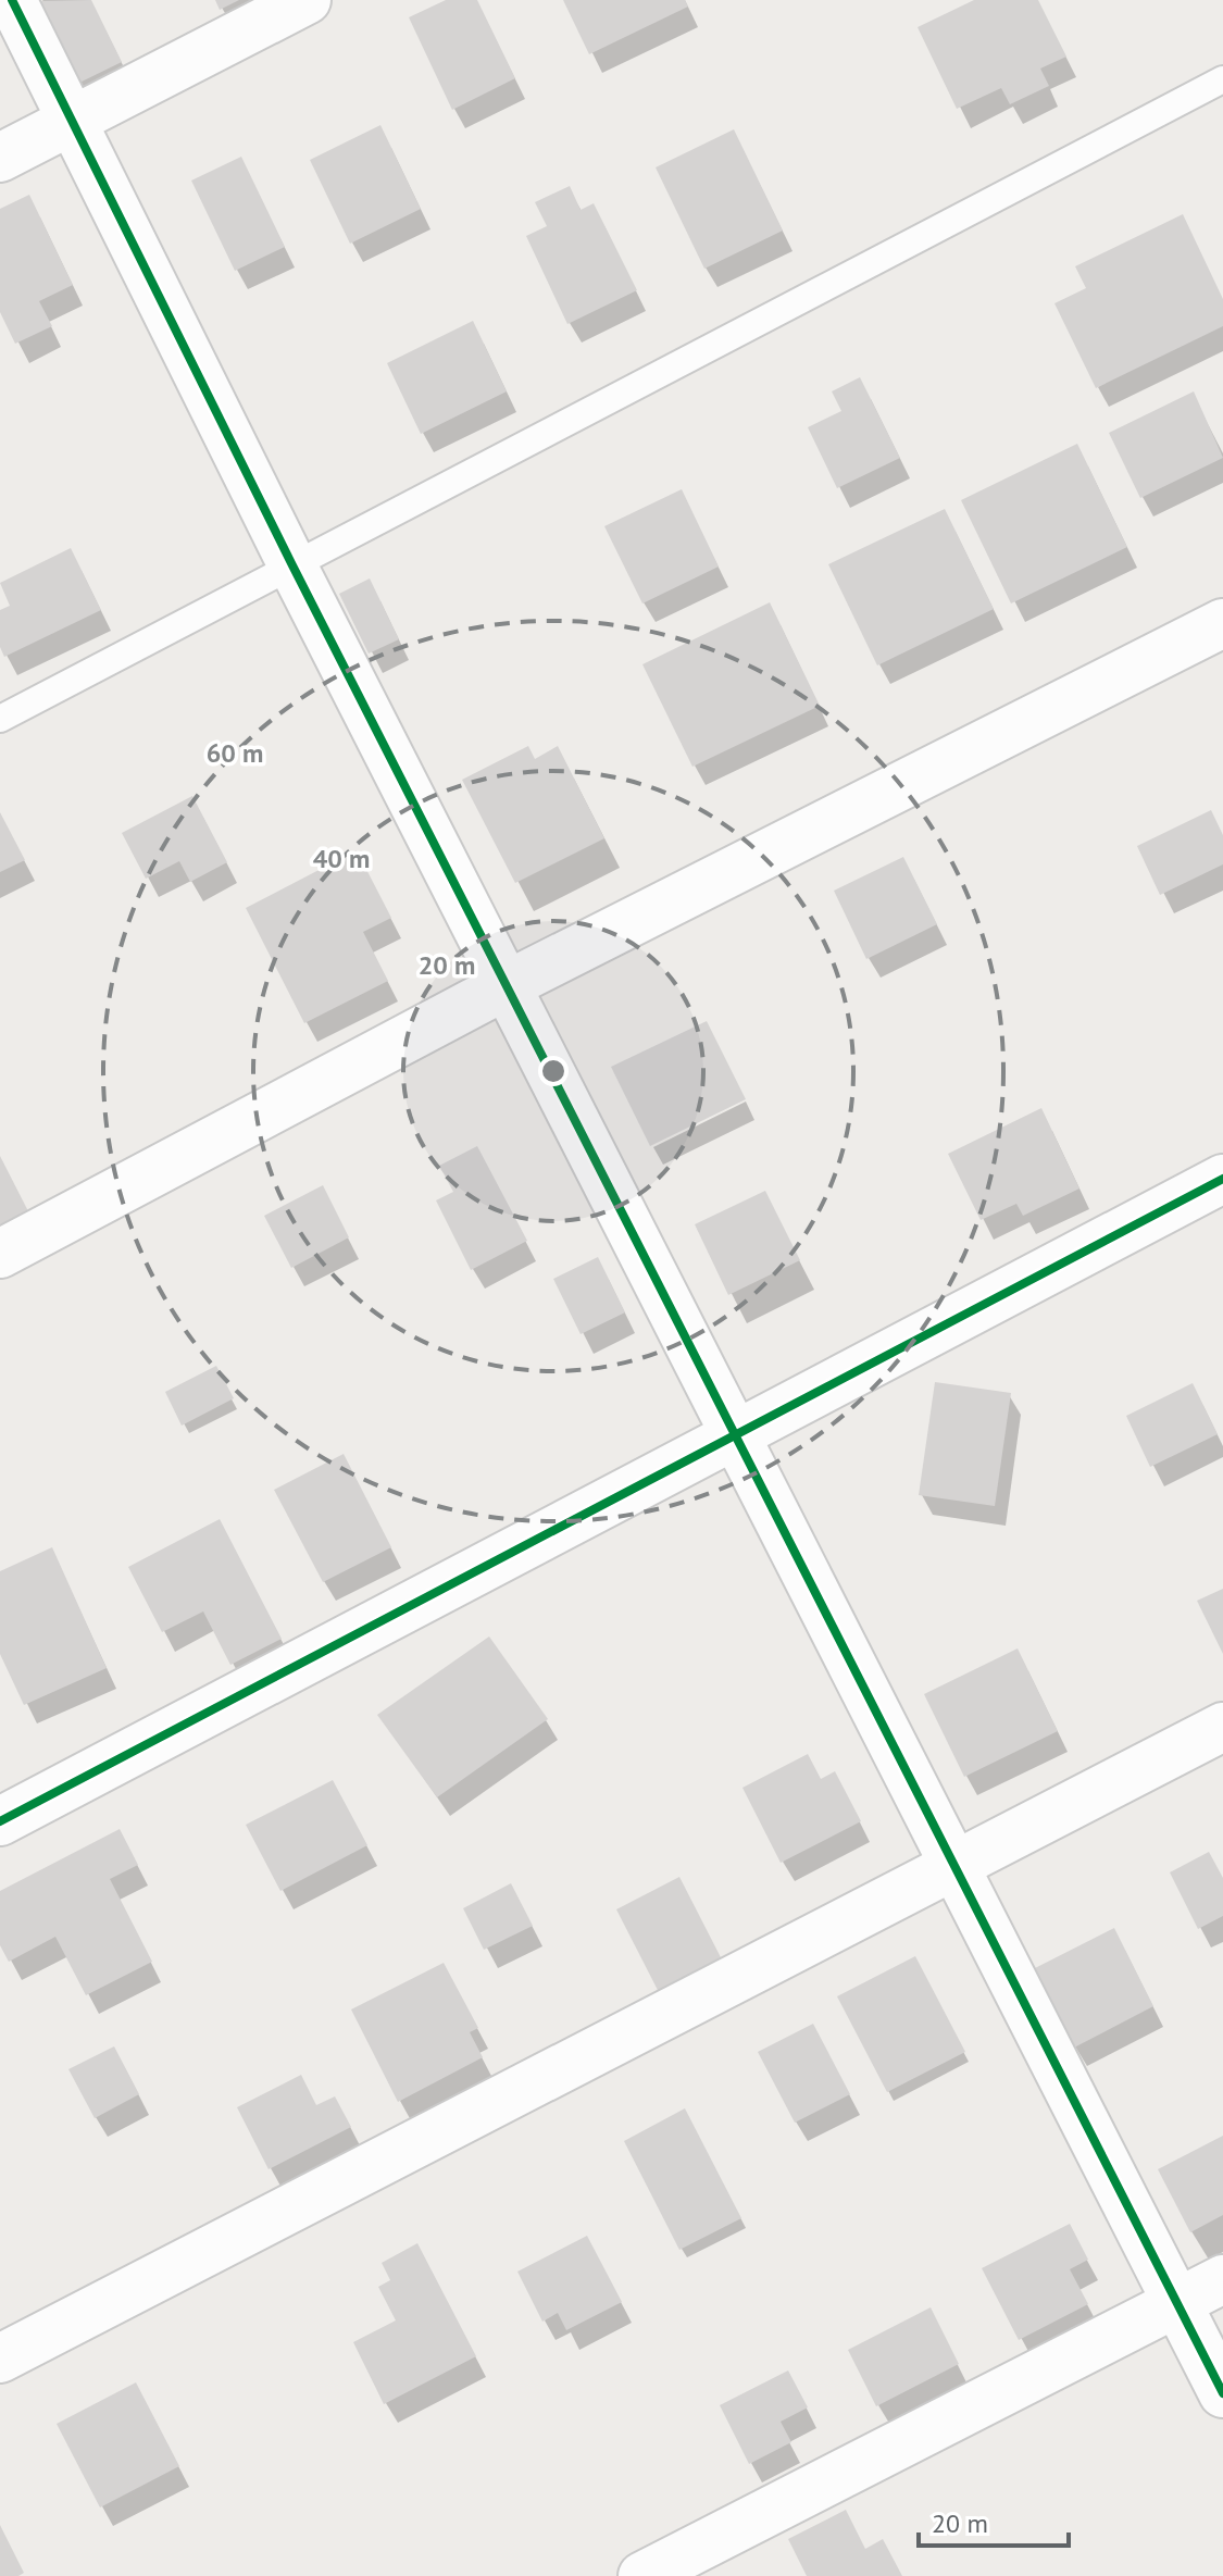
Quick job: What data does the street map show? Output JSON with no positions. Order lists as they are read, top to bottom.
{
  "scale_bar": "20 m",
  "rings": ["60 m", "40 m", "20 m"]
}
